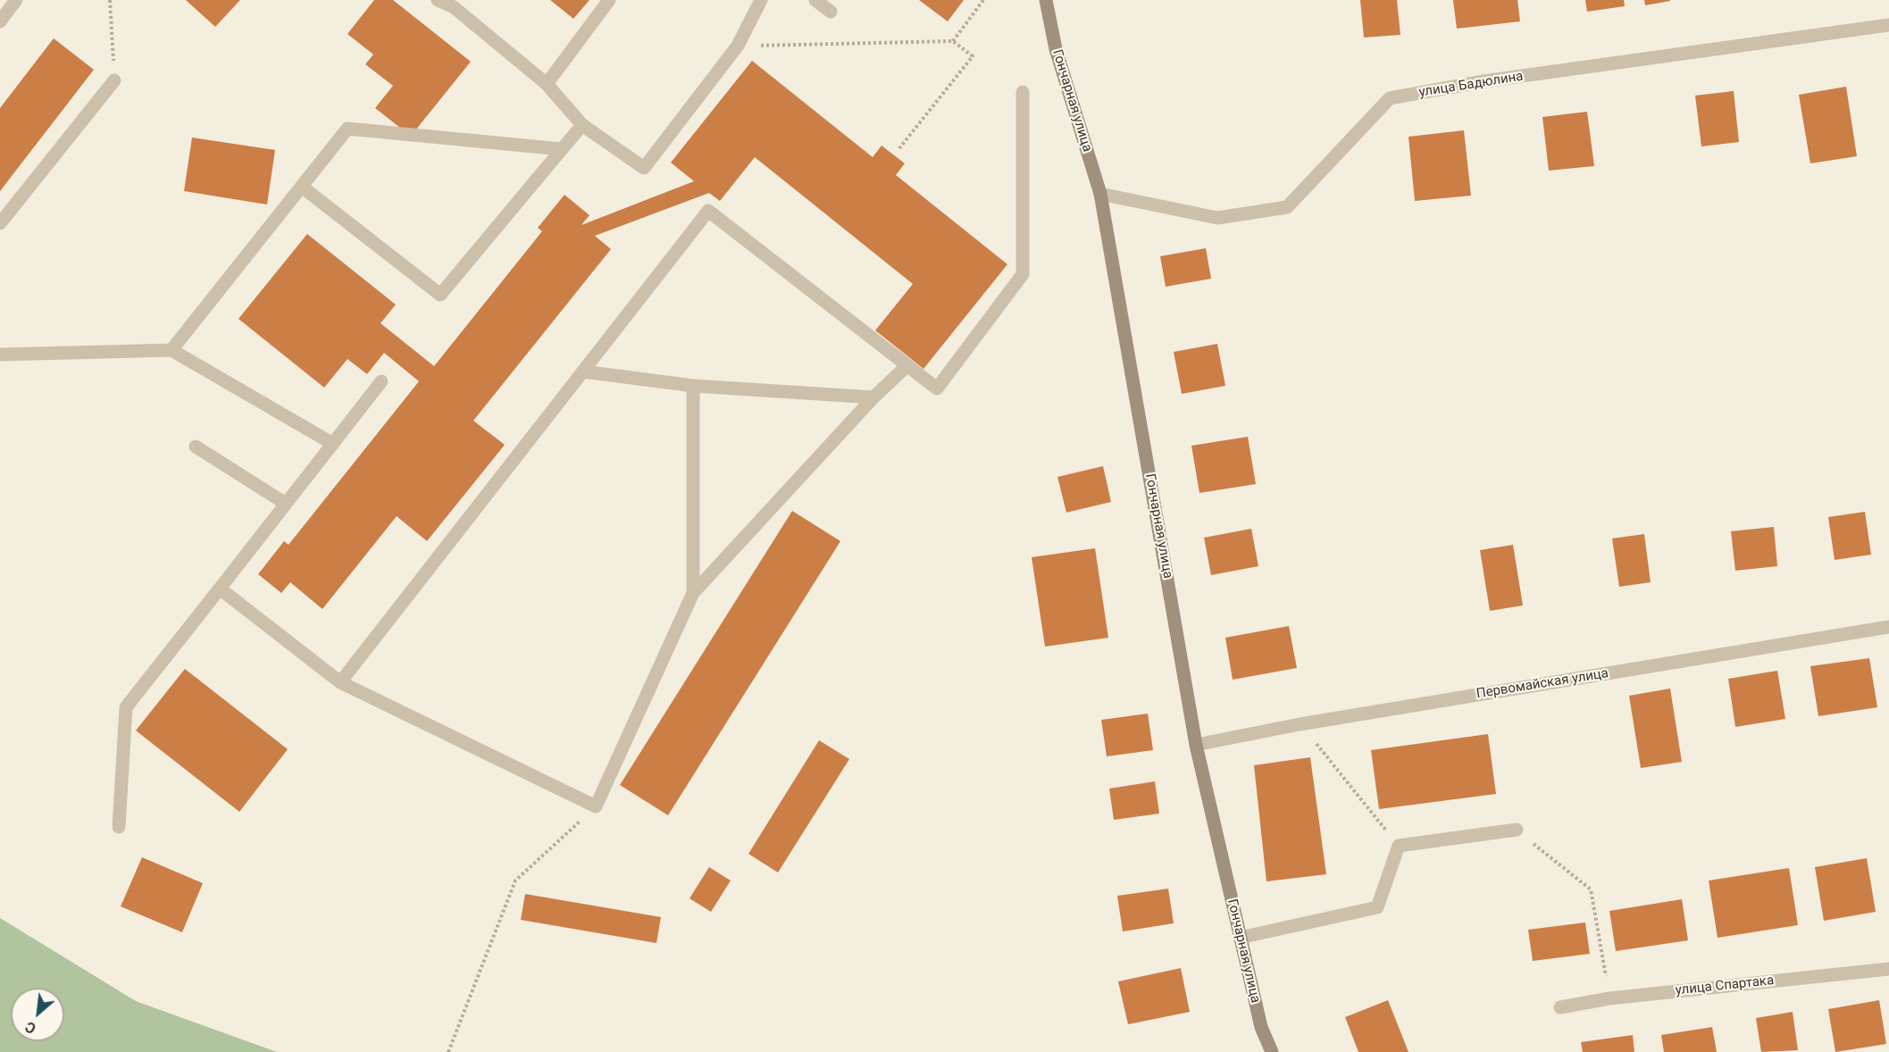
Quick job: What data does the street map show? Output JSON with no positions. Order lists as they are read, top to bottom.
{
  "streets": {
    "street": [
      "улица Бадюлина",
      "Гончарная улица",
      "Первомайская улица",
      "улица Спартака"
    ]
  },
  "crossings": [
    ["улица Бадюлина", "Гончарная улица"],
    ["Гончарная улица", "Первомайская улица"]
  ],
  "north": "bottom left"
}
